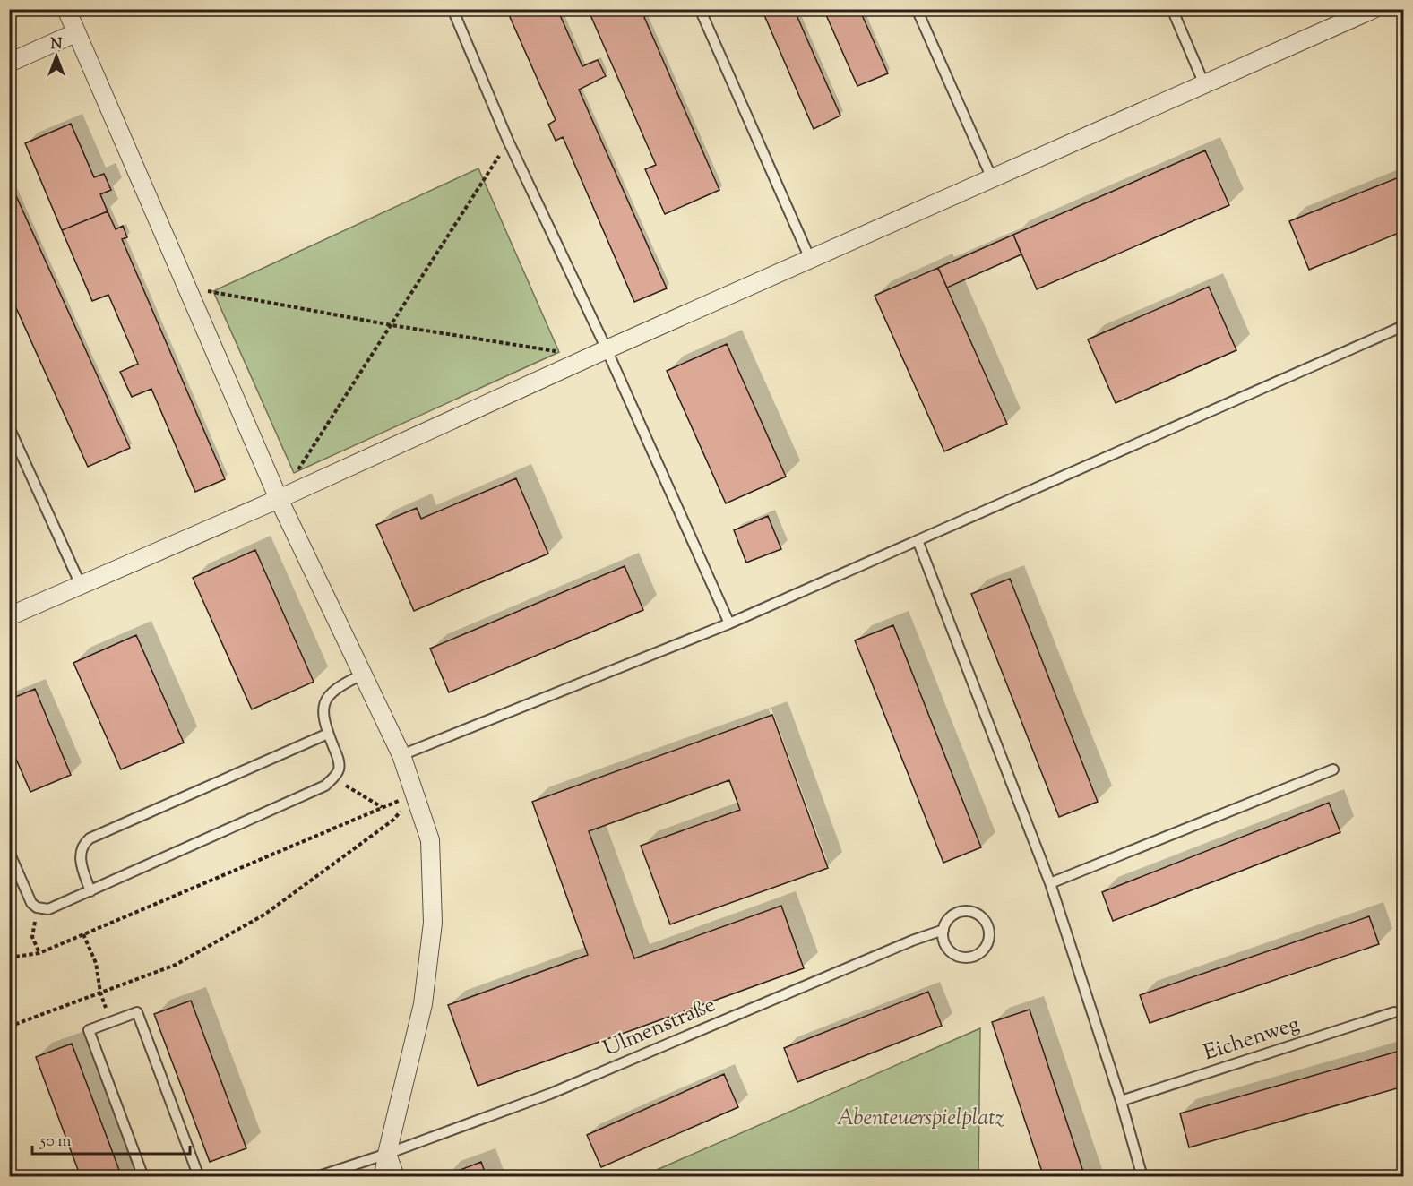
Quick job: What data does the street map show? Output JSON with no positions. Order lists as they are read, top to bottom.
{
  "streets": {
    "lane": ["Ulmenstraße", "Eichenweg"]
  },
  "parks": ["Abenteuerspielplatz"],
  "scale_bar": "50 m",
  "north": "top"
}
